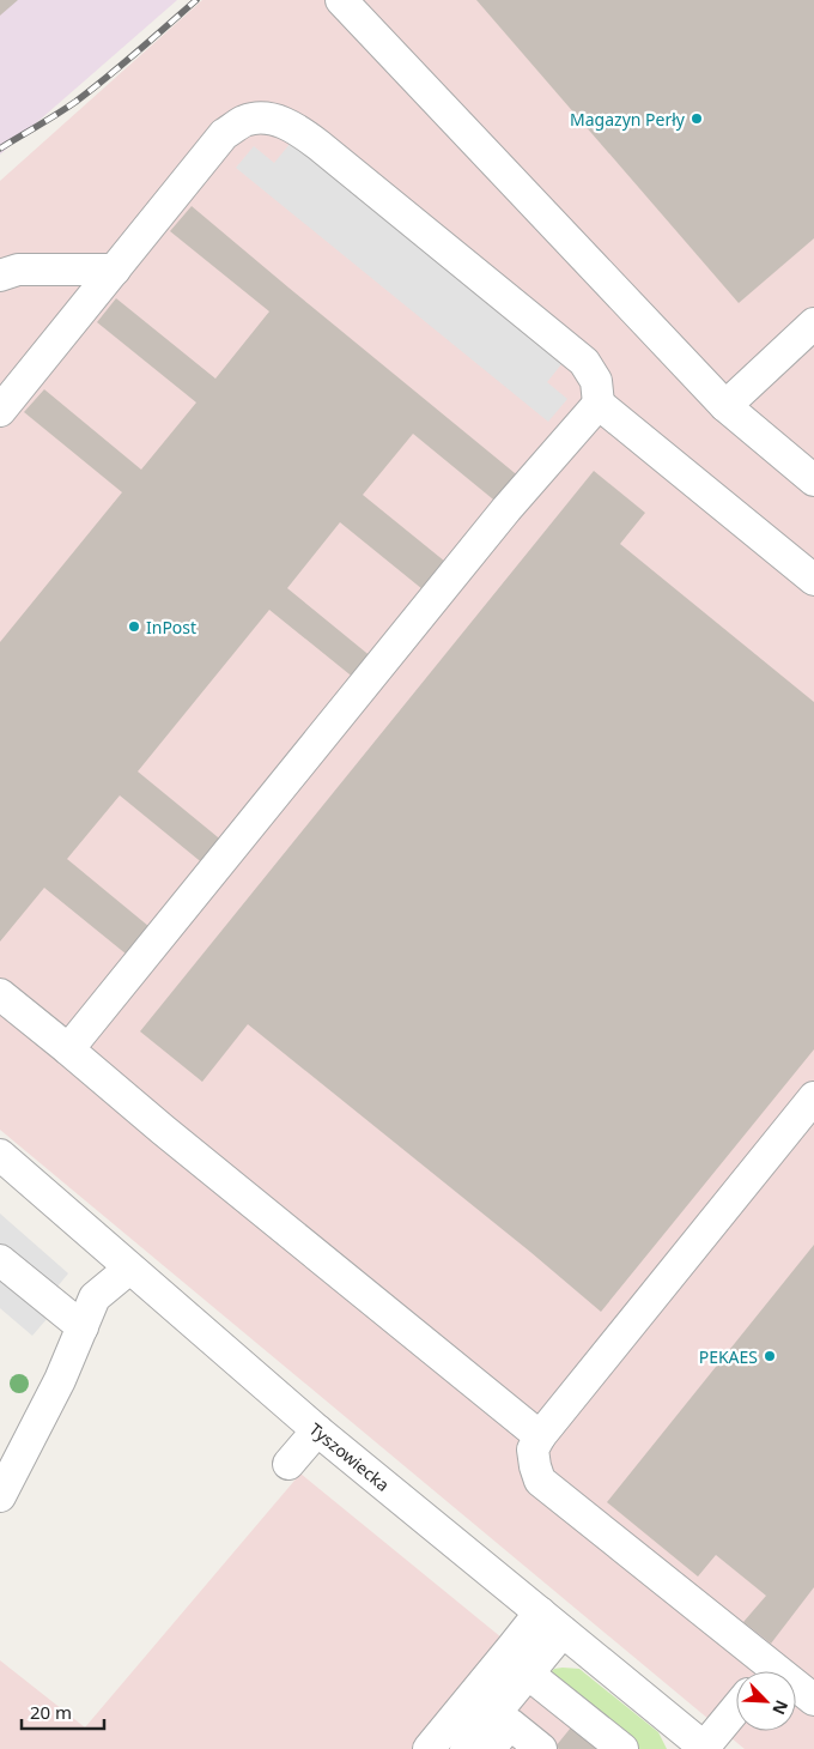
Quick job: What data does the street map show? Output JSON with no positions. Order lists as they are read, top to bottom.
{
  "streets": {
    "street": ["Tyszowiecka"]
  },
  "places": ["Magazyn Perły", "InPost", "PEKAES"],
  "scale_bar": "20 m",
  "north": "bottom right"
}
